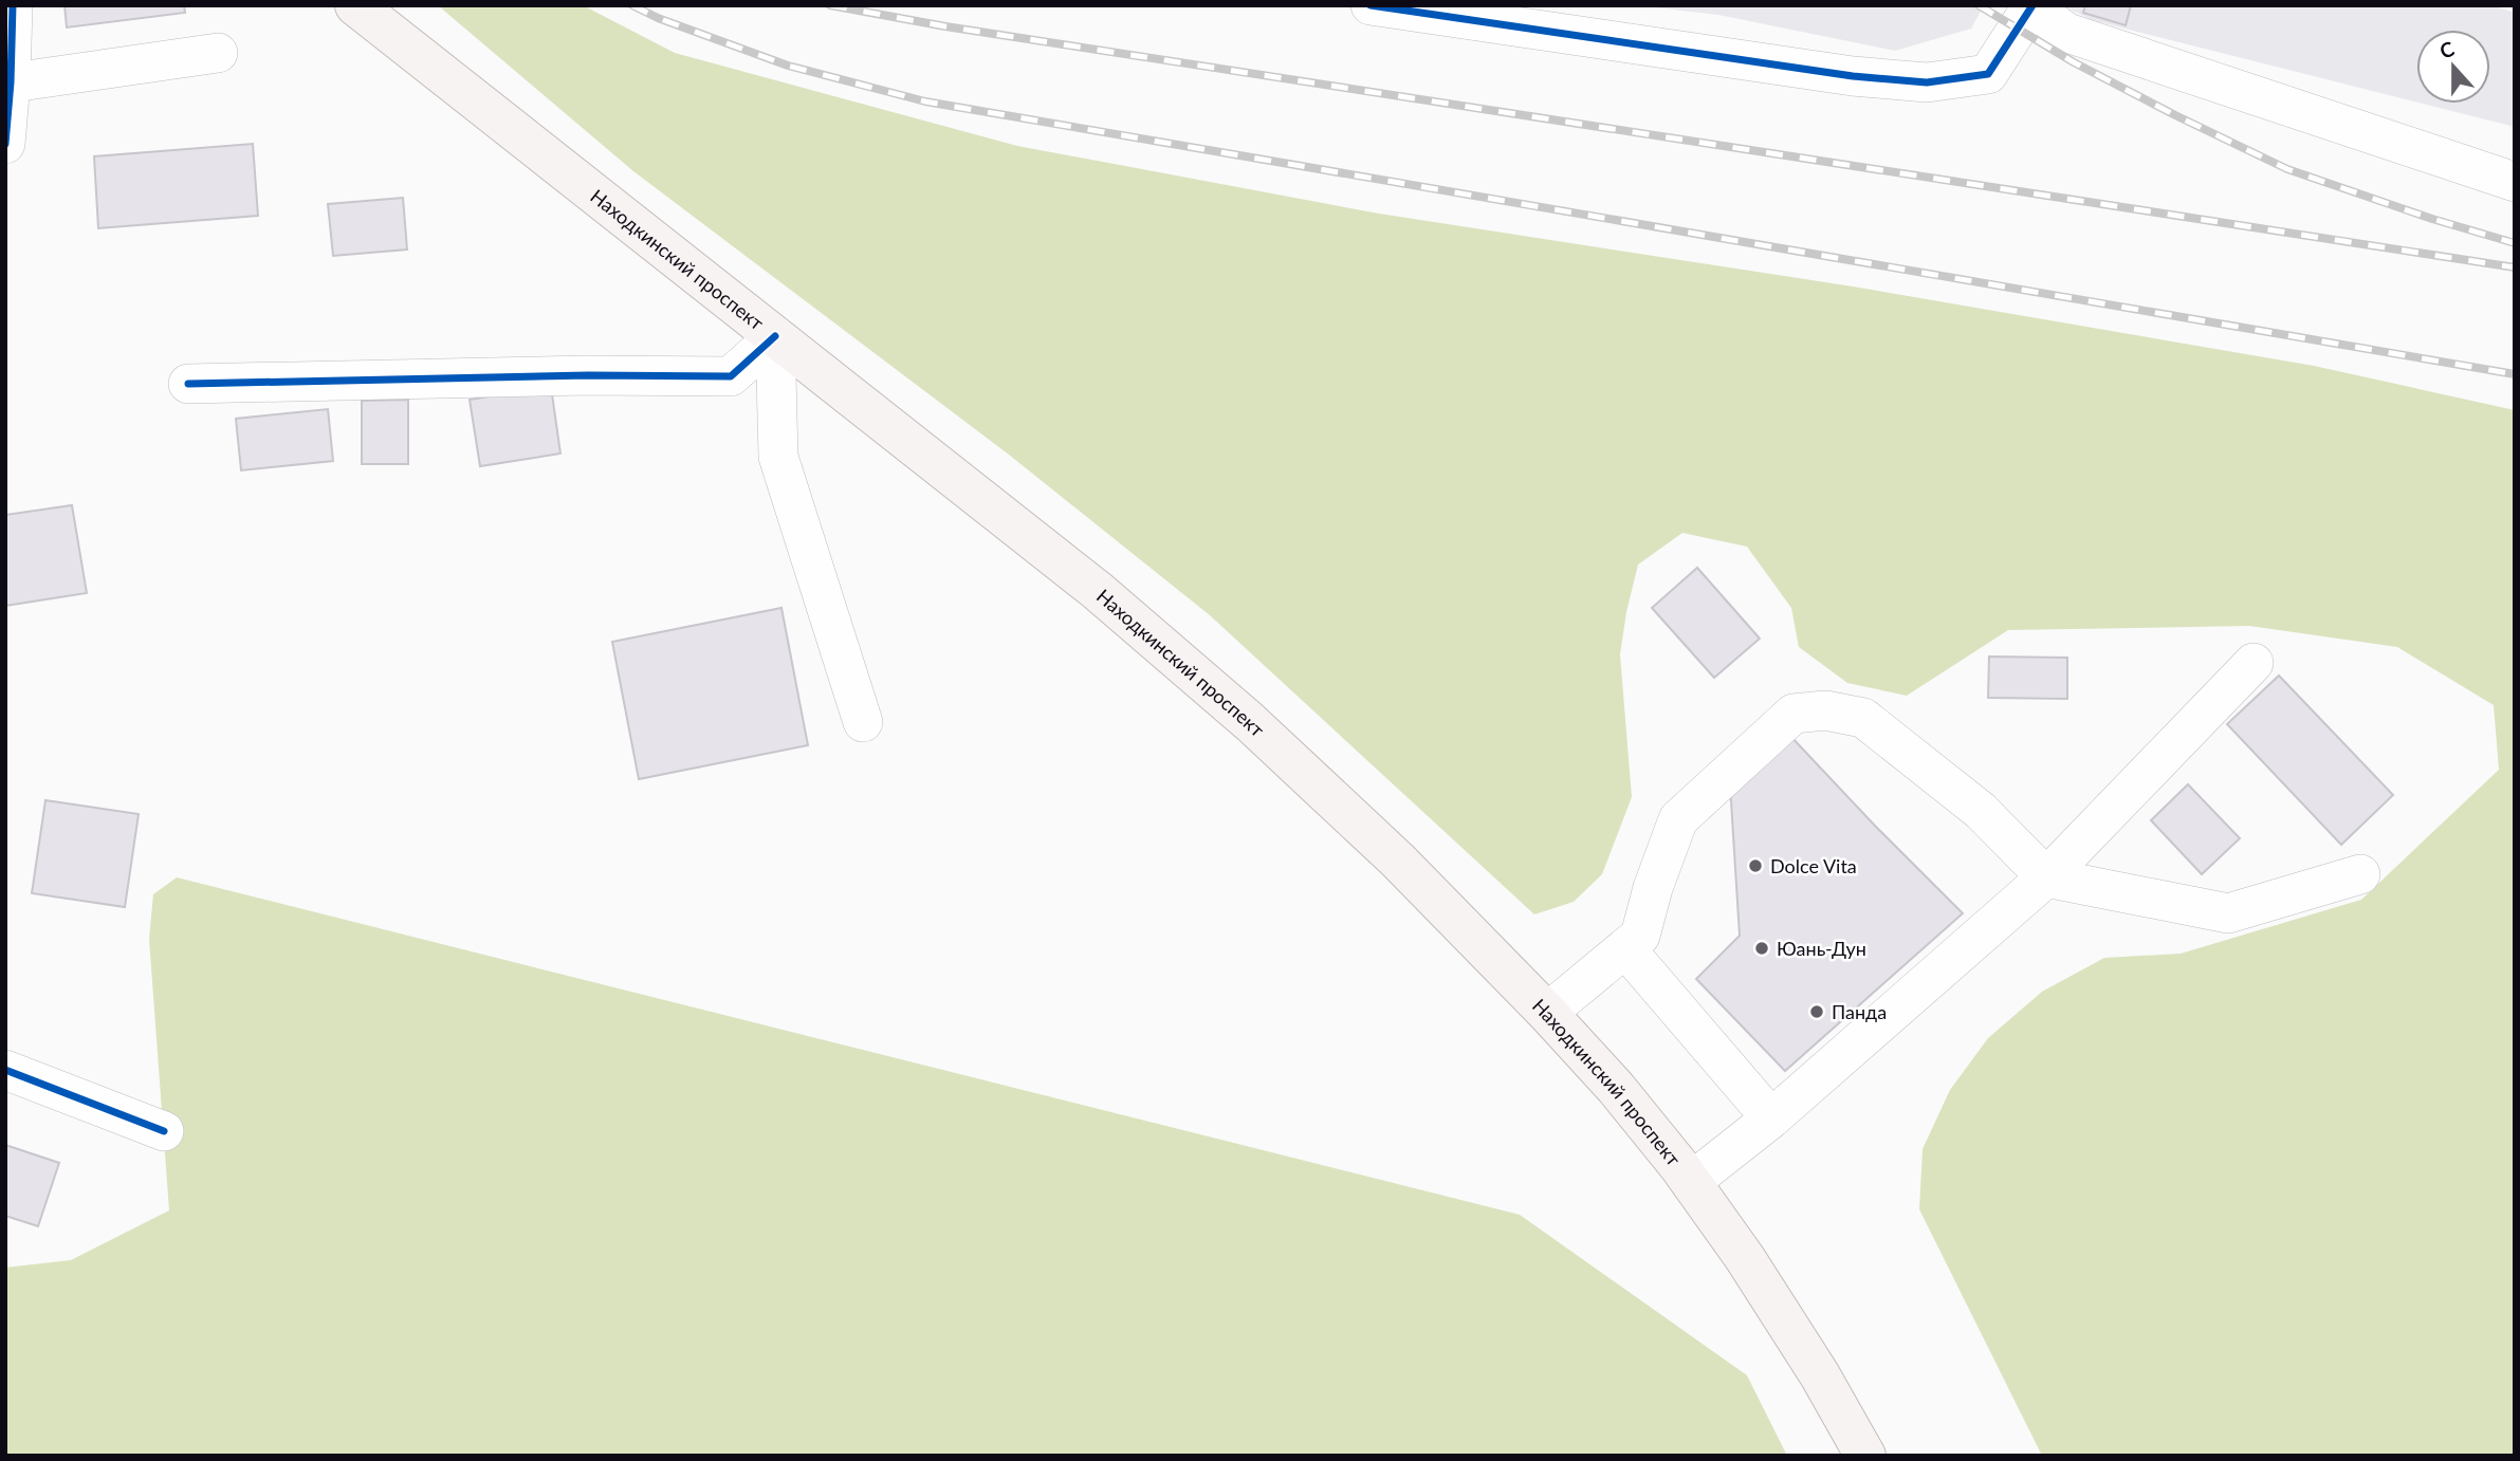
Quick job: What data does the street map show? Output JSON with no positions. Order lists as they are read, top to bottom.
{
  "streets": {
    "main road": ["Находкинский проспект"]
  },
  "places": ["Dolce Vita", "Юань-Дун", "Панда"],
  "north": "top"
}
